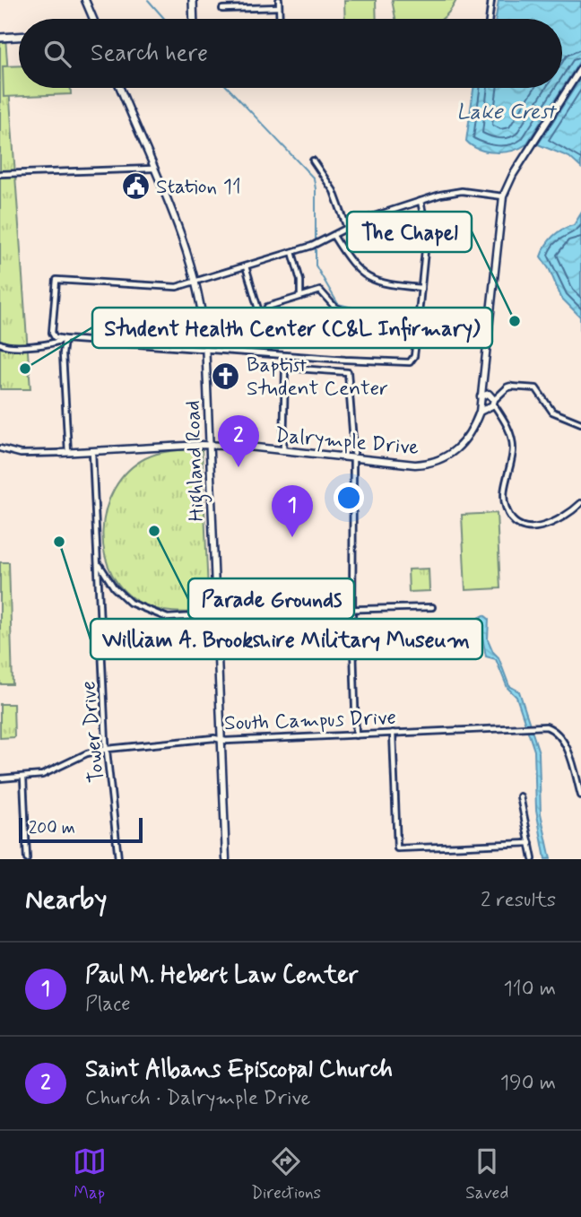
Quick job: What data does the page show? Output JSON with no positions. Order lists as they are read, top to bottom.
{
  "streets": {
    "street": [
      "Dalrymple Drive",
      "Highland Road",
      "South Campus Drive",
      "Tower Drive"
    ]
  },
  "crossings": [
    ["Dalrymple Drive", "Highland Road"],
    ["Dalrymple Drive", "Tower Drive"],
    ["Highland Road", "South Campus Drive"],
    ["South Campus Drive", "Tower Drive"]
  ],
  "water": ["Lake Crest"],
  "places": {
    "public building": ["Station 11"],
    "other": [
      "The Chapel",
      "Student Health Center (C&L Infirmary)",
      "Parade Grounds",
      "William A. Brookshire Military Museum"
    ],
    "church": ["Baptist Student Center"]
  },
  "scale_bar": "200 m",
  "page": {
    "search": "Search here",
    "pins": ["2", "1"],
    "scale": "200 m",
    "heading": ["Nearby", "2 results"],
    "list": [
      {
        "mark": "1",
        "name": "Paul M. Hebert Law Center",
        "note": "Place",
        "value": "110 m"
      },
      {
        "mark": "2",
        "name": "Saint Albans Episcopal Church",
        "note": "Church · Dalrymple Drive",
        "value": "190 m"
      }
    ],
    "nav": ["Map", "Directions", "Saved"]
  }
}
